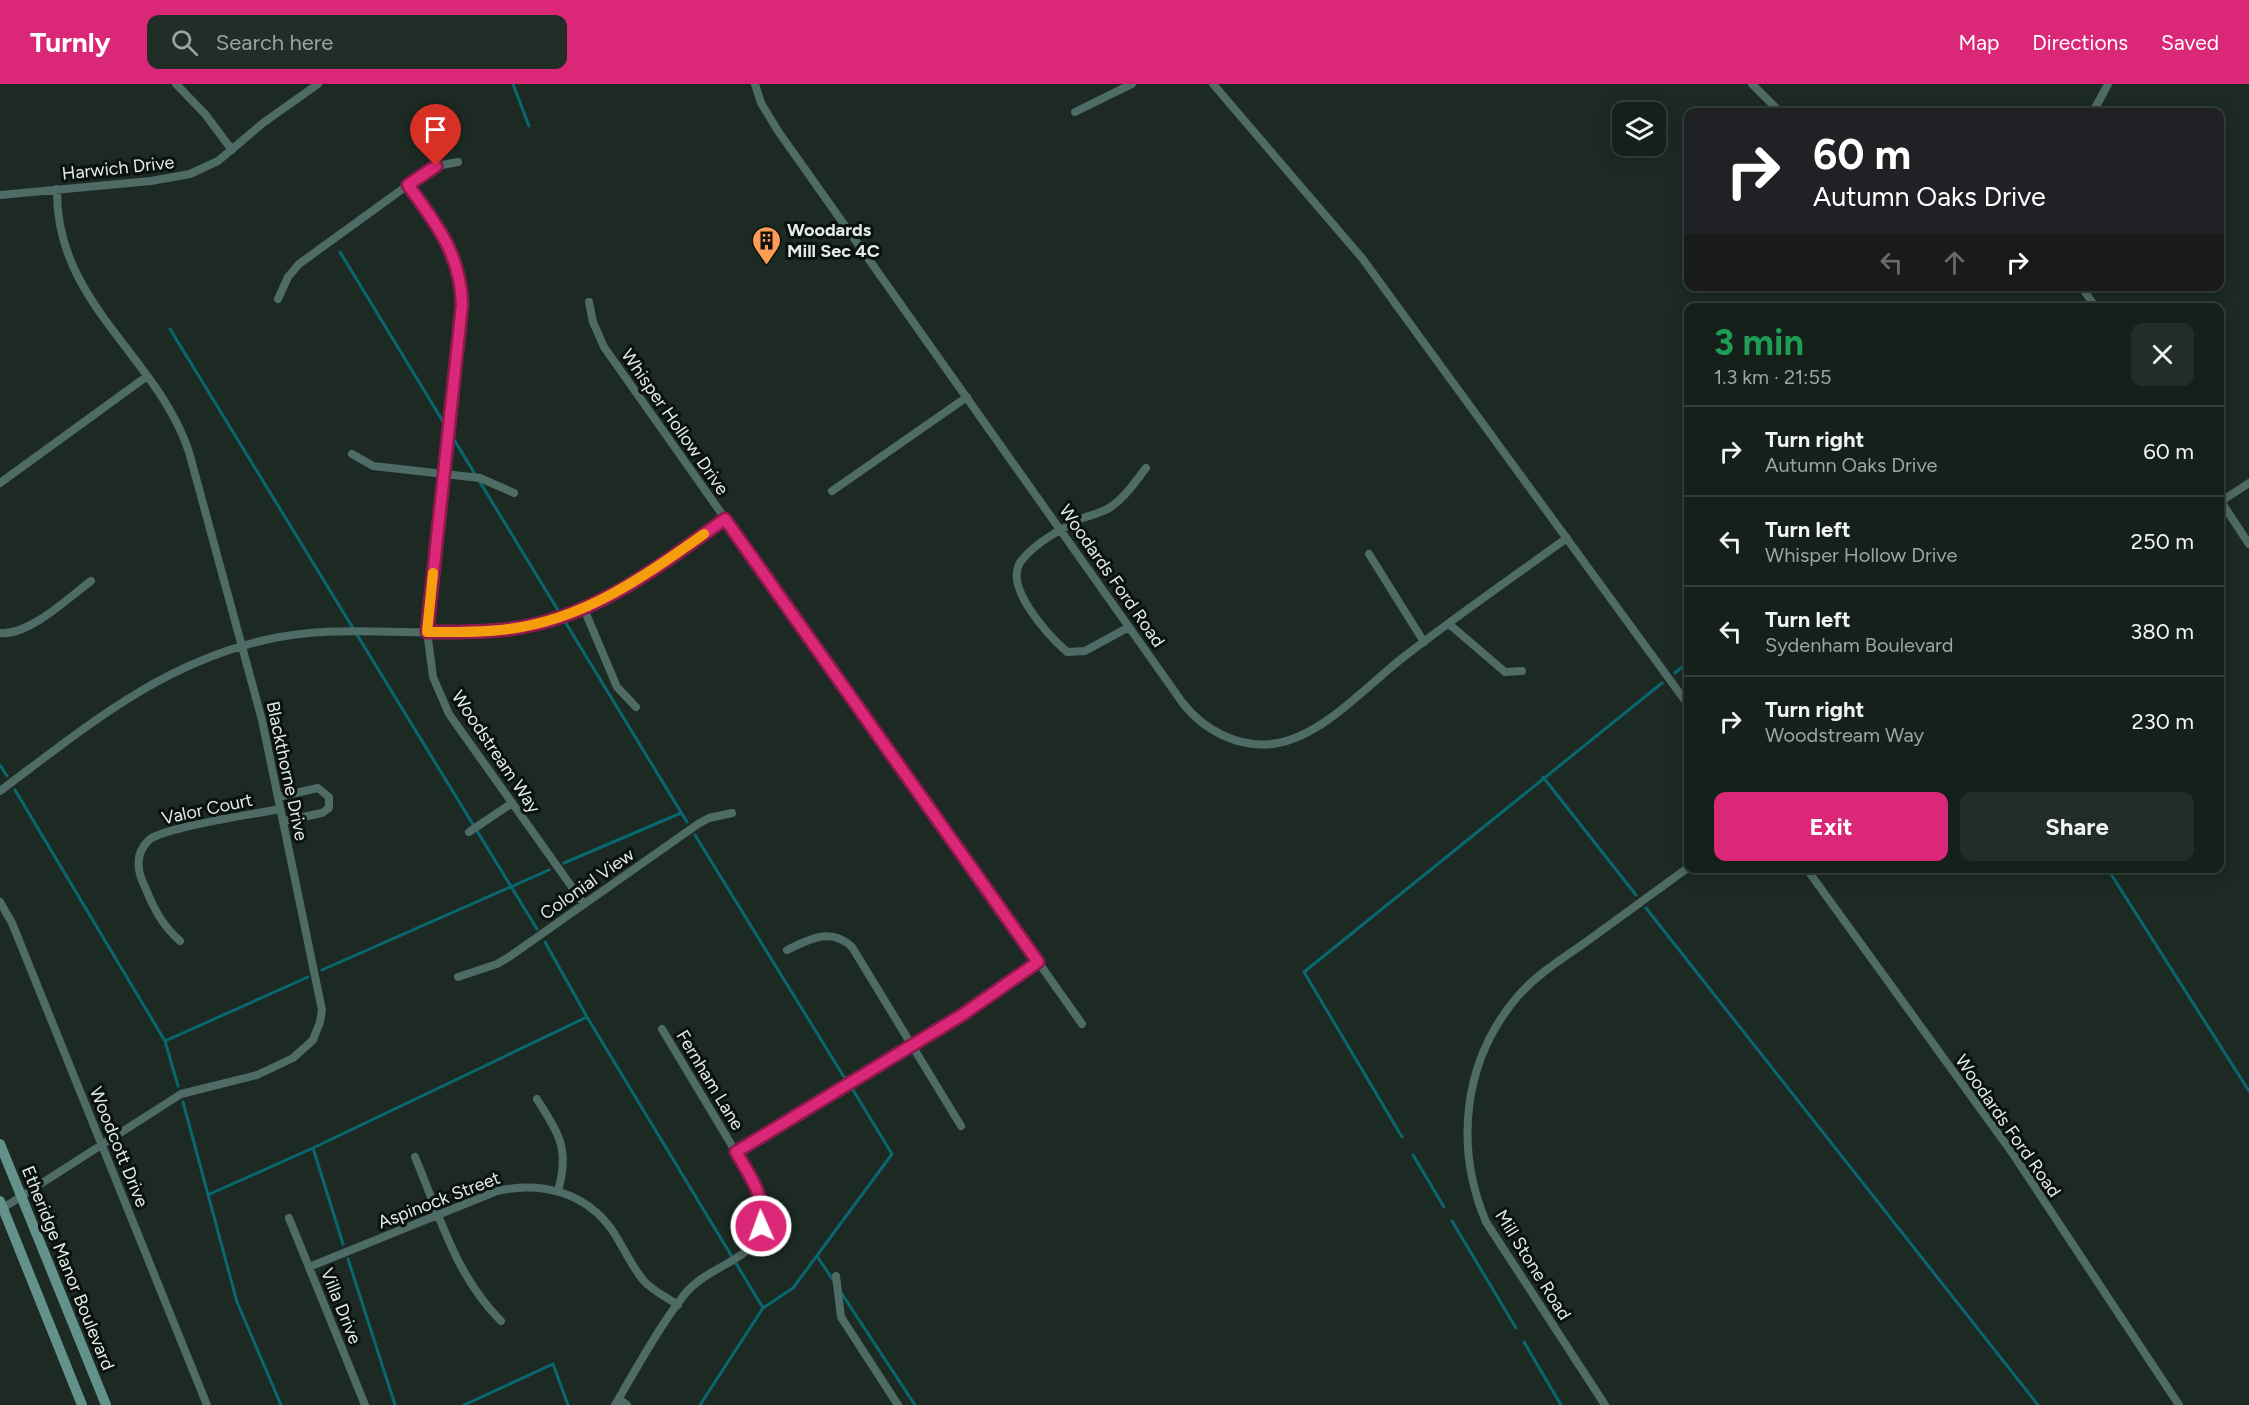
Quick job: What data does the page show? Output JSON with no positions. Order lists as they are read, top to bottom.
{
  "streets": {
    "main road": ["Etheridge Manor Boulevard"],
    "street": [
      "Harwich Drive",
      "Whisper Hollow Drive",
      "Woodards Ford Road",
      "Woodstream Way",
      "Blackthorne Drive",
      "Valor Court",
      "Colonial View",
      "Fernham Lane",
      "Woodcott Drive",
      "Aspinock Street",
      "Mill Stone Road",
      "Villa Drive"
    ]
  },
  "crossings": [
    ["Harwich Drive", "Blackthorne Drive"],
    ["Woodstream Way", "Colonial View"],
    ["Blackthorne Drive", "Valor Court"],
    ["Blackthorne Drive", "Woodcott Drive"],
    ["Blackthorne Drive", "Etheridge Manor Boulevard"],
    ["Fernham Lane", "Aspinock Street"],
    ["Aspinock Street", "Villa Drive"]
  ],
  "places": {
    "building": ["Woodards Mill Sec 4C"]
  },
  "page": {
    "header": "Turnly",
    "search": "Search here",
    "nav": ["Map", "Directions", "Saved"],
    "turn": ["60 m", "Autumn Oaks Drive"],
    "heading": ["3 min", "1.3 km · 21:55"],
    "list": [
      {
        "name": "Turn right",
        "note": "Autumn Oaks Drive",
        "value": "60 m"
      },
      {
        "name": "Turn left",
        "note": "Whisper Hollow Drive",
        "value": "250 m"
      },
      {
        "name": "Turn left",
        "note": "Sydenham Boulevard",
        "value": "380 m"
      },
      {
        "name": "Turn right",
        "note": "Woodstream Way",
        "value": "230 m"
      }
    ],
    "buttons": ["Exit", "Share"]
  }
}
